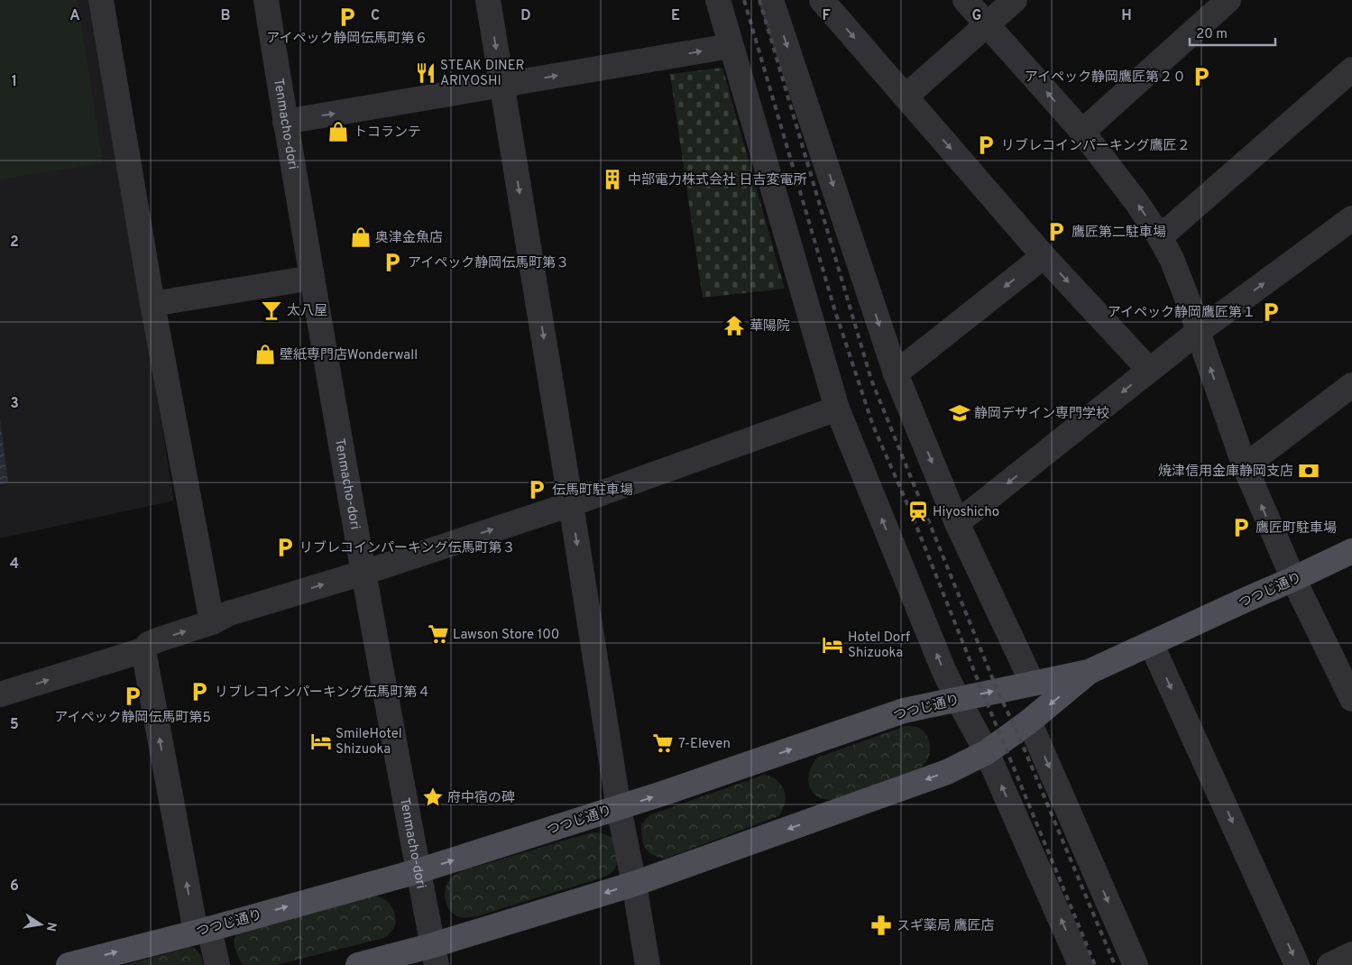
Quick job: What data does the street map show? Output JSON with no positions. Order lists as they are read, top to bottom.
{
  "streets": {
    "main road": ["つつじ通り"],
    "street": ["Tenmacho-dori"]
  },
  "crossings": [
    ["Tenmacho-dori", "つつじ通り"]
  ],
  "places": {
    "parking": [
      "アイペック静岡伝馬町第６",
      "アイペック静岡鷹匠第２０",
      "リブレコインパーキング鷹匠２",
      "鷹匠第二駐車場",
      "アイペック静岡伝馬町第３",
      "アイペック静岡鷹匠第１",
      "伝馬町駐車場",
      "鷹匠町駐車場",
      "リブレコインパーキング伝馬町第３",
      "リブレコインパーキング伝馬町第４",
      "アイペック静岡伝馬町第5"
    ],
    "restaurant": ["STEAK DINER ARIYOSHI"],
    "shop": ["トコランテ", "奥津金魚店", "壁紙専門店Wonderwall"],
    "building": ["中部電力株式会社 日吉変電所"],
    "bar": ["太八屋"],
    "temple": ["華陽院"],
    "school or university": ["静岡デザイン専門学校"],
    "bank": ["焼津信用金庫静岡支店"],
    "station": ["Hiyoshicho"],
    "supermarket": ["Lawson Store 100", "7-Eleven"],
    "hotel": ["Hotel Dorf Shizuoka", "SmileHotel Shizuoka"],
    "place": ["府中宿の碑"],
    "pharmacy": ["スギ薬局 鷹匠店"]
  },
  "scale_bar": "20 m",
  "north": "right",
  "grid": {
    "columns": [
      "A",
      "B",
      "C",
      "D",
      "E",
      "F",
      "G",
      "H"
    ],
    "rows": [
      "1",
      "2",
      "3",
      "4",
      "5",
      "6"
    ]
  }
}
